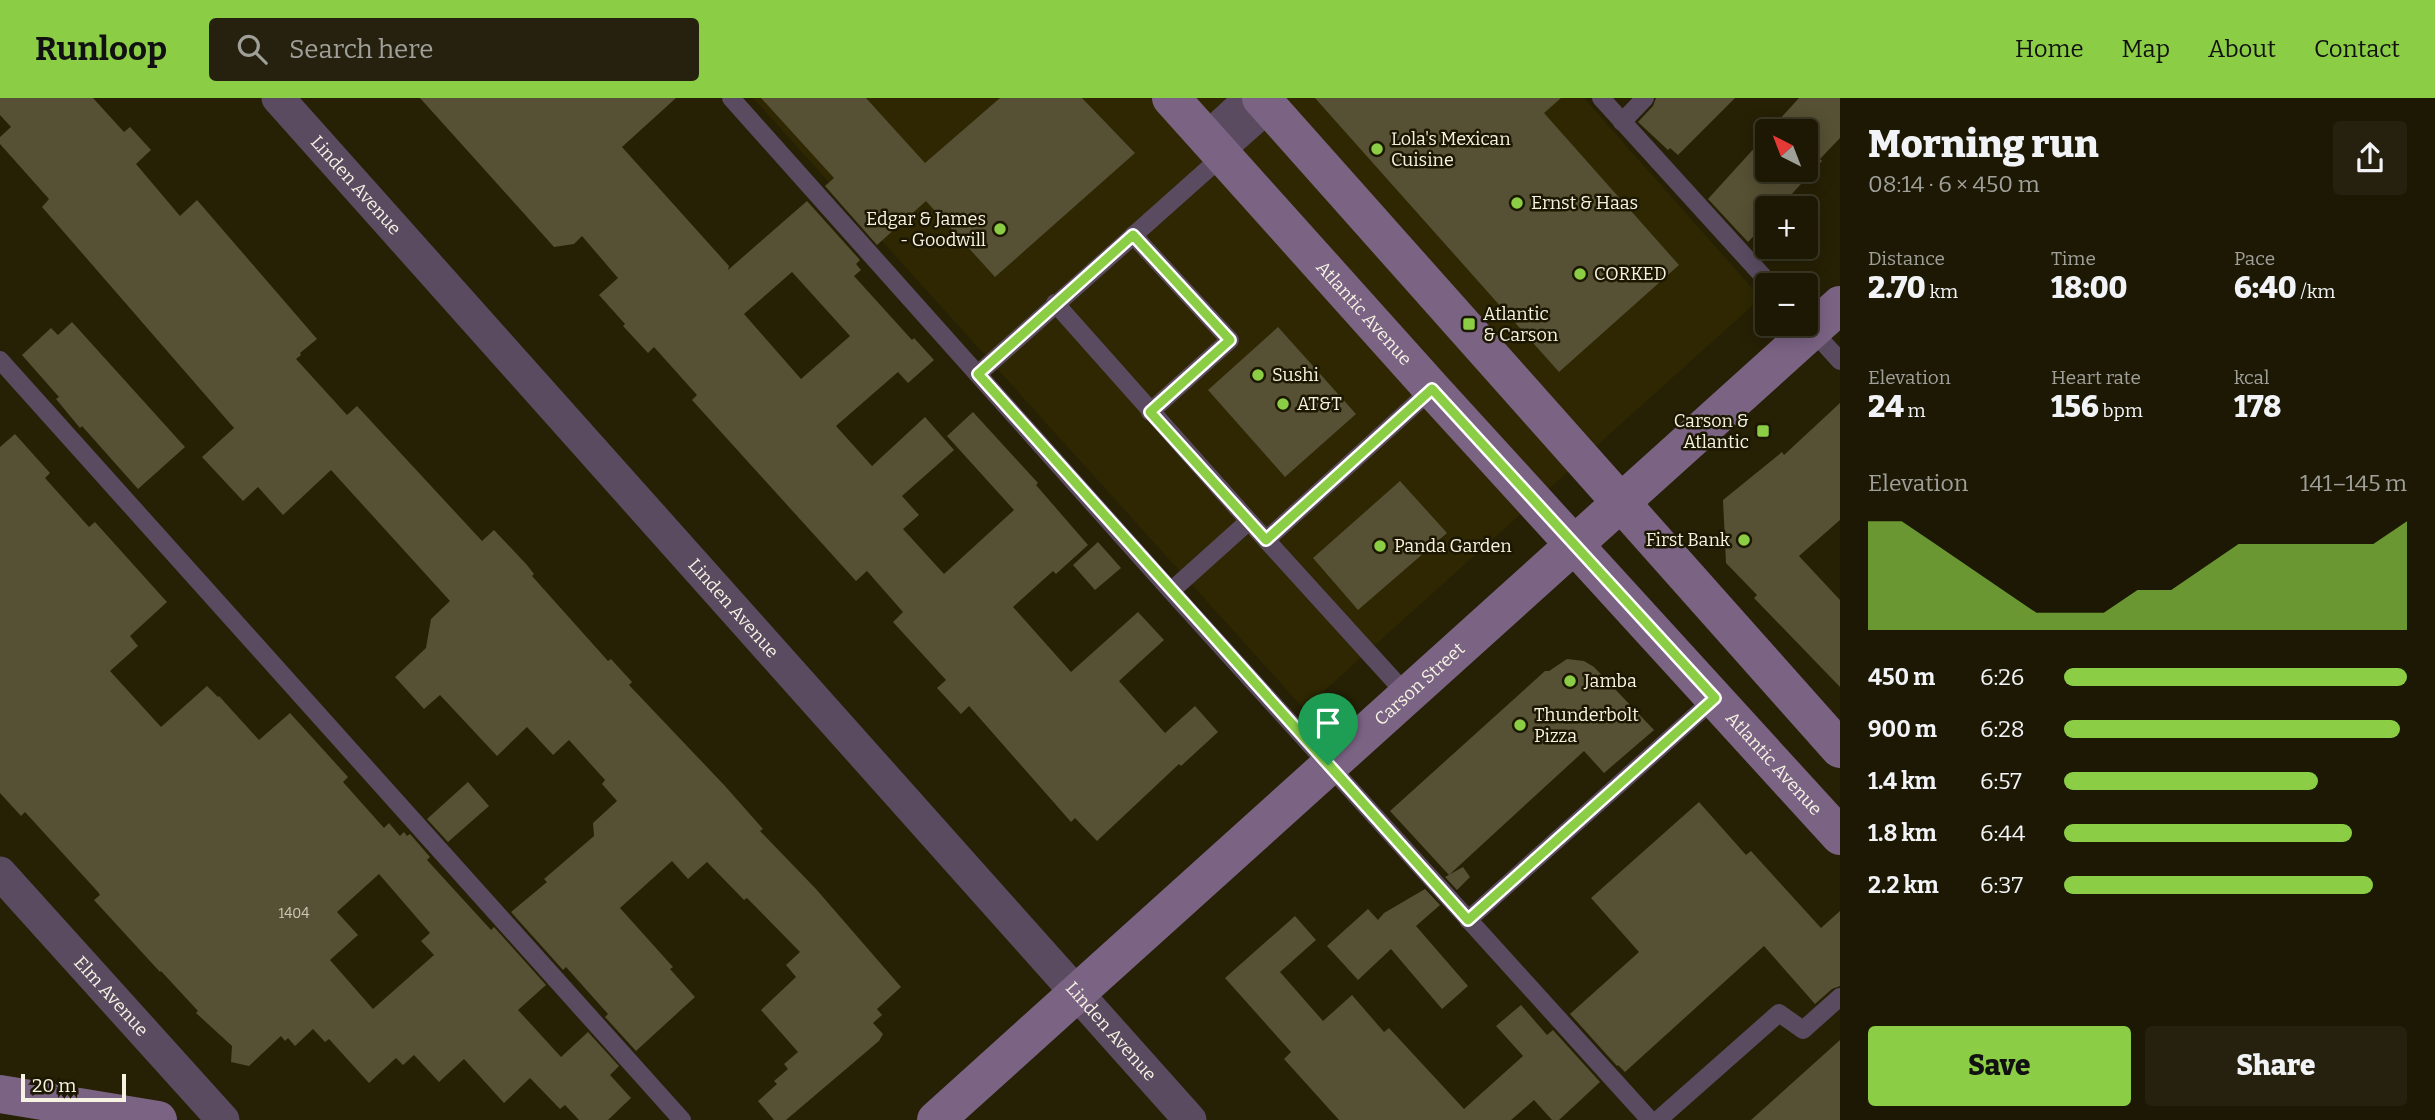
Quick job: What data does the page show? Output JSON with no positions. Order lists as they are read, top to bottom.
{
  "streets": {
    "main road": ["Atlantic Avenue", "Carson Street"],
    "street": ["Linden Avenue", "Elm Avenue"]
  },
  "crossings": [
    ["Linden Avenue", "Carson Street"],
    ["Atlantic Avenue", "Carson Street"]
  ],
  "places": {
    "other": [
      "Lola's Mexican Cuisine",
      "Ernst & Haas",
      "Edgar & James - Goodwill",
      "CORKED",
      "Sushi",
      "AT&T",
      "First Bank",
      "Panda Garden",
      "Jamba",
      "Thunderbolt Pizza"
    ],
    "transit": ["Atlantic & Carson", "Carson & Atlantic"]
  },
  "house_numbers": ["1404"],
  "scale_bar": "20 m",
  "north": "top left",
  "page": {
    "header": "Runloop",
    "search": "Search here",
    "nav": [
      "Home",
      "Map",
      "About",
      "Contact"
    ],
    "heading": ["Morning run", "08:14 · 6 × 450 m"],
    "map_buttons": ["+", "−"],
    "stats": [
      ["Distance", "2.70 km"],
      ["Time", "18:00"],
      ["Pace", "6:40 /km"],
      ["Elevation", "24 m"],
      ["Heart rate", "156 bpm"],
      ["kcal", "178"]
    ],
    "chart": ["Elevation", "141–145 m"],
    "list": [
      {
        "name": "450 m",
        "note": "6:26"
      },
      {
        "name": "900 m",
        "note": "6:28"
      },
      {
        "name": "1.4 km",
        "note": "6:57"
      },
      {
        "name": "1.8 km",
        "note": "6:44"
      },
      {
        "name": "2.2 km",
        "note": "6:37"
      }
    ],
    "buttons": ["Save", "Share"],
    "scale": "20 m"
  }
}
